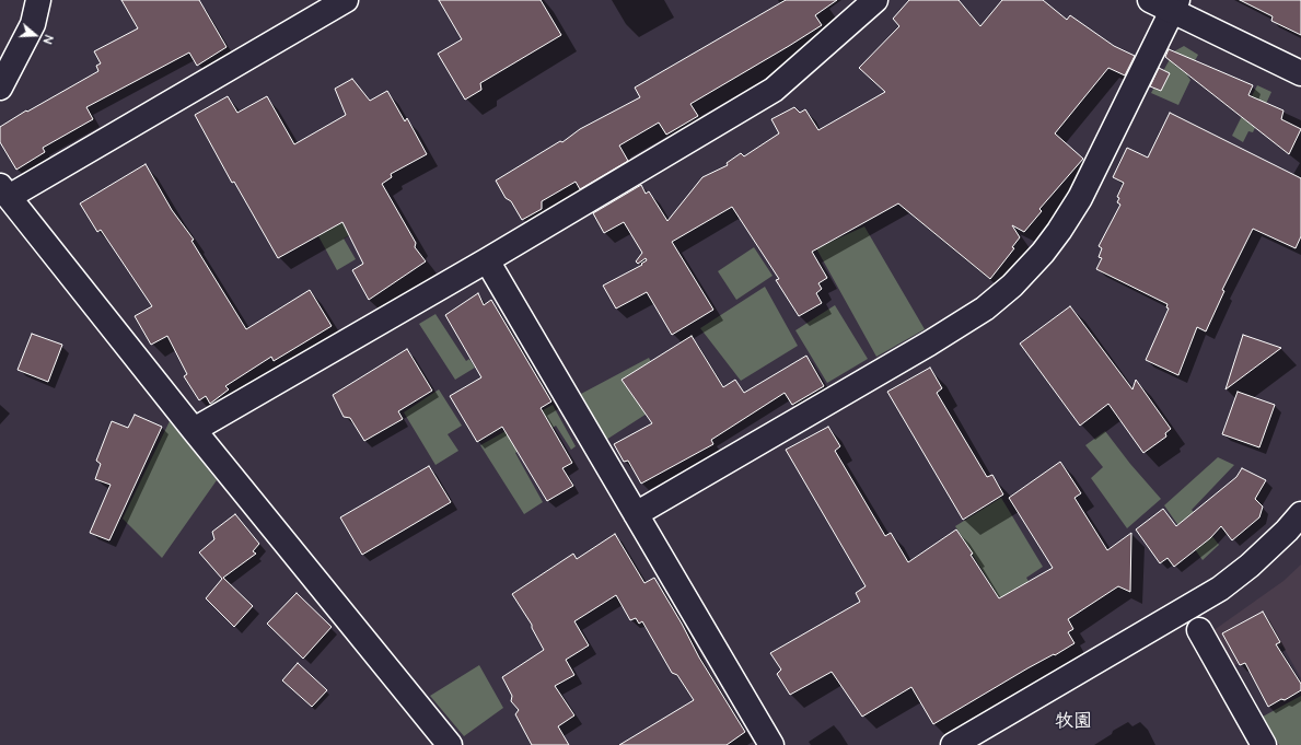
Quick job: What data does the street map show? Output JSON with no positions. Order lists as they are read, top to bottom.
{
  "districts": ["牧園"],
  "north": "right"
}
